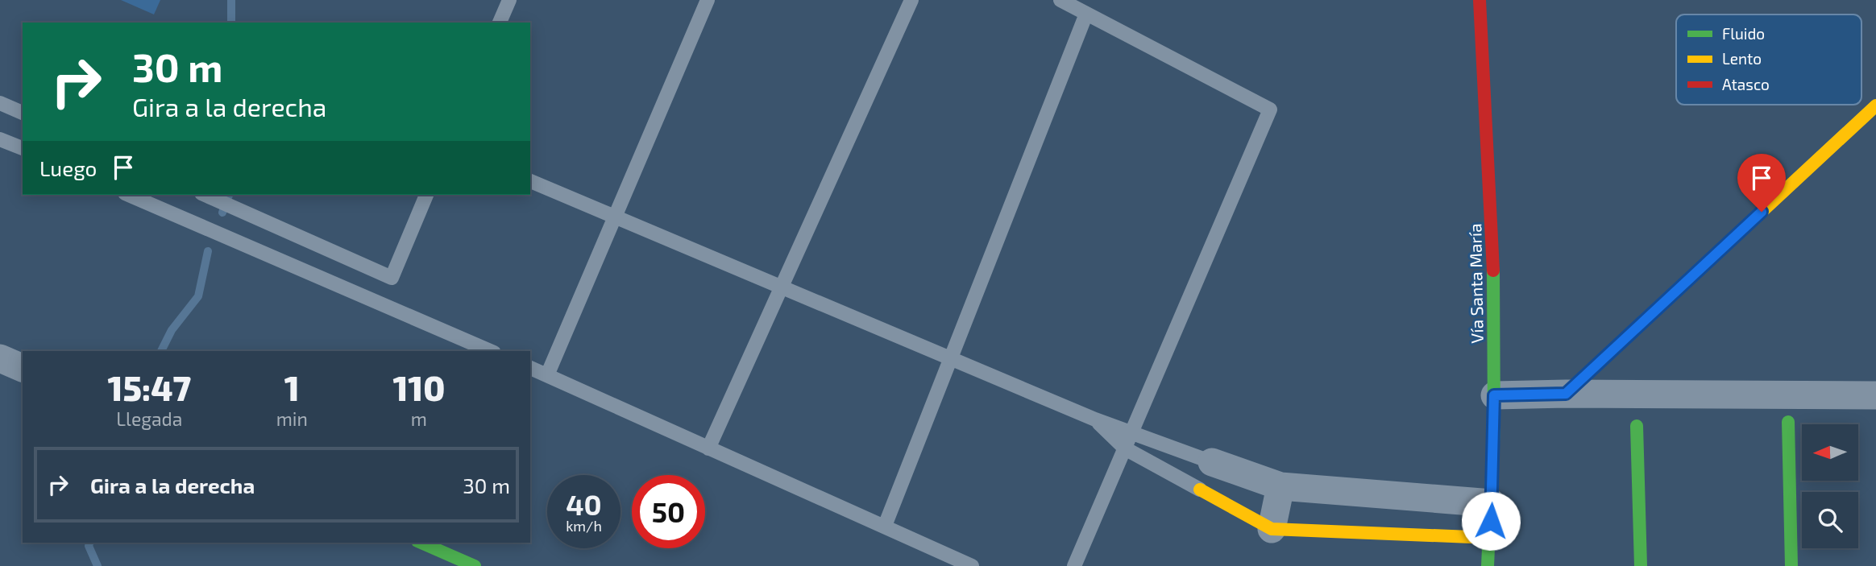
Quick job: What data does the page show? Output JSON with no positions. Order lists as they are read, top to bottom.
{
  "streets": {
    "street": ["Vía Santa María"]
  },
  "legend": ["Fluido", "Lento", "Atasco"],
  "north": "left",
  "page": {
    "turn": ["30 m", "Gira a la derecha"],
    "then": "Luego",
    "eta": [
      "15:47",
      "Llegada",
      "1",
      "min",
      "110",
      "m"
    ],
    "list": [
      {
        "name": "Gira a la derecha",
        "value": "30 m"
      }
    ],
    "speed": "40 km/h",
    "limit": "50"
  }
}
